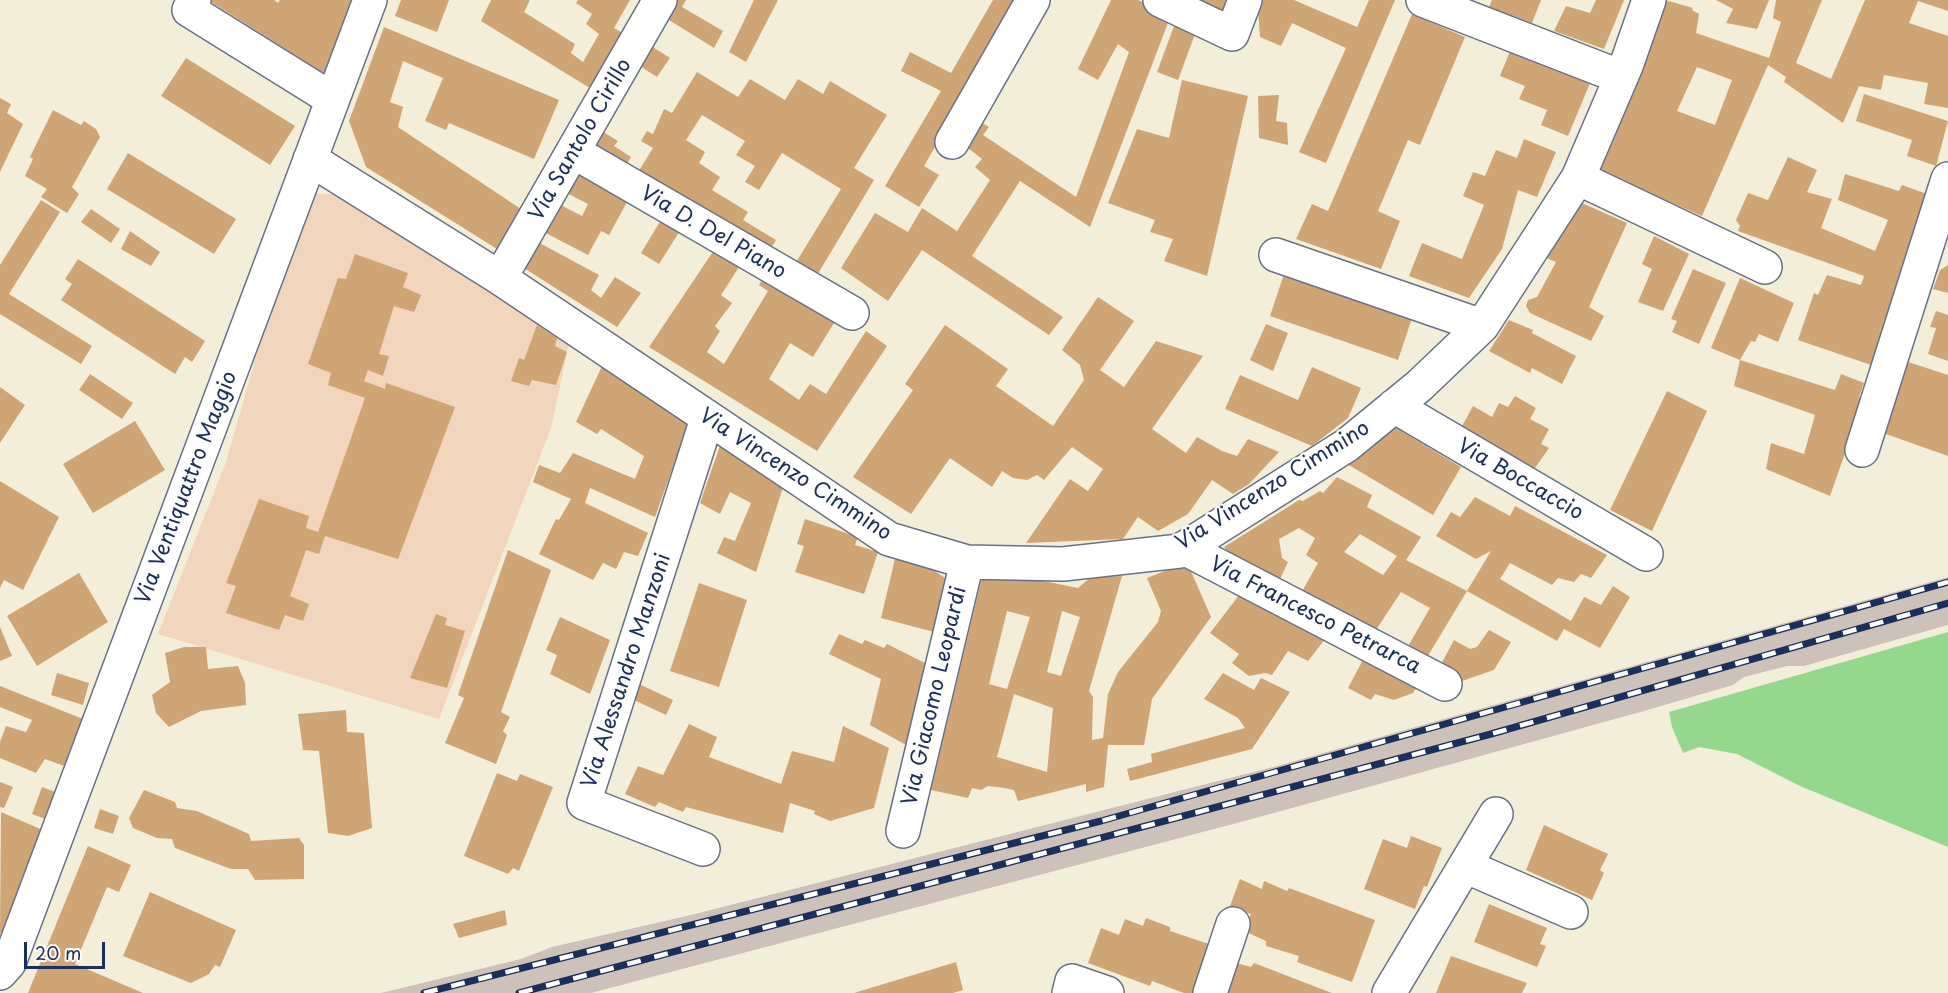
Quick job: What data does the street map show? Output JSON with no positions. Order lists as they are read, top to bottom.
{
  "streets": {
    "street": [
      "Via Santolo Cirillo",
      "Via D. Del Piano",
      "Via Vincenzo Cimmino",
      "Via Boccaccio",
      "Via Ventiquattro Maggio",
      "Via Francesco Petrarca",
      "Via Alessandro Manzoni",
      "Via Giacomo Leopardi"
    ]
  },
  "crossings": [
    ["Via Santolo Cirillo", "Via D. Del Piano"],
    ["Via Santolo Cirillo", "Via Vincenzo Cimmino"],
    ["Via Vincenzo Cimmino", "Via Boccaccio"],
    ["Via Vincenzo Cimmino", "Via Ventiquattro Maggio"],
    ["Via Vincenzo Cimmino", "Via Francesco Petrarca"],
    ["Via Vincenzo Cimmino", "Via Alessandro Manzoni"],
    ["Via Vincenzo Cimmino", "Via Giacomo Leopardi"]
  ],
  "scale_bar": "20 m"
}
